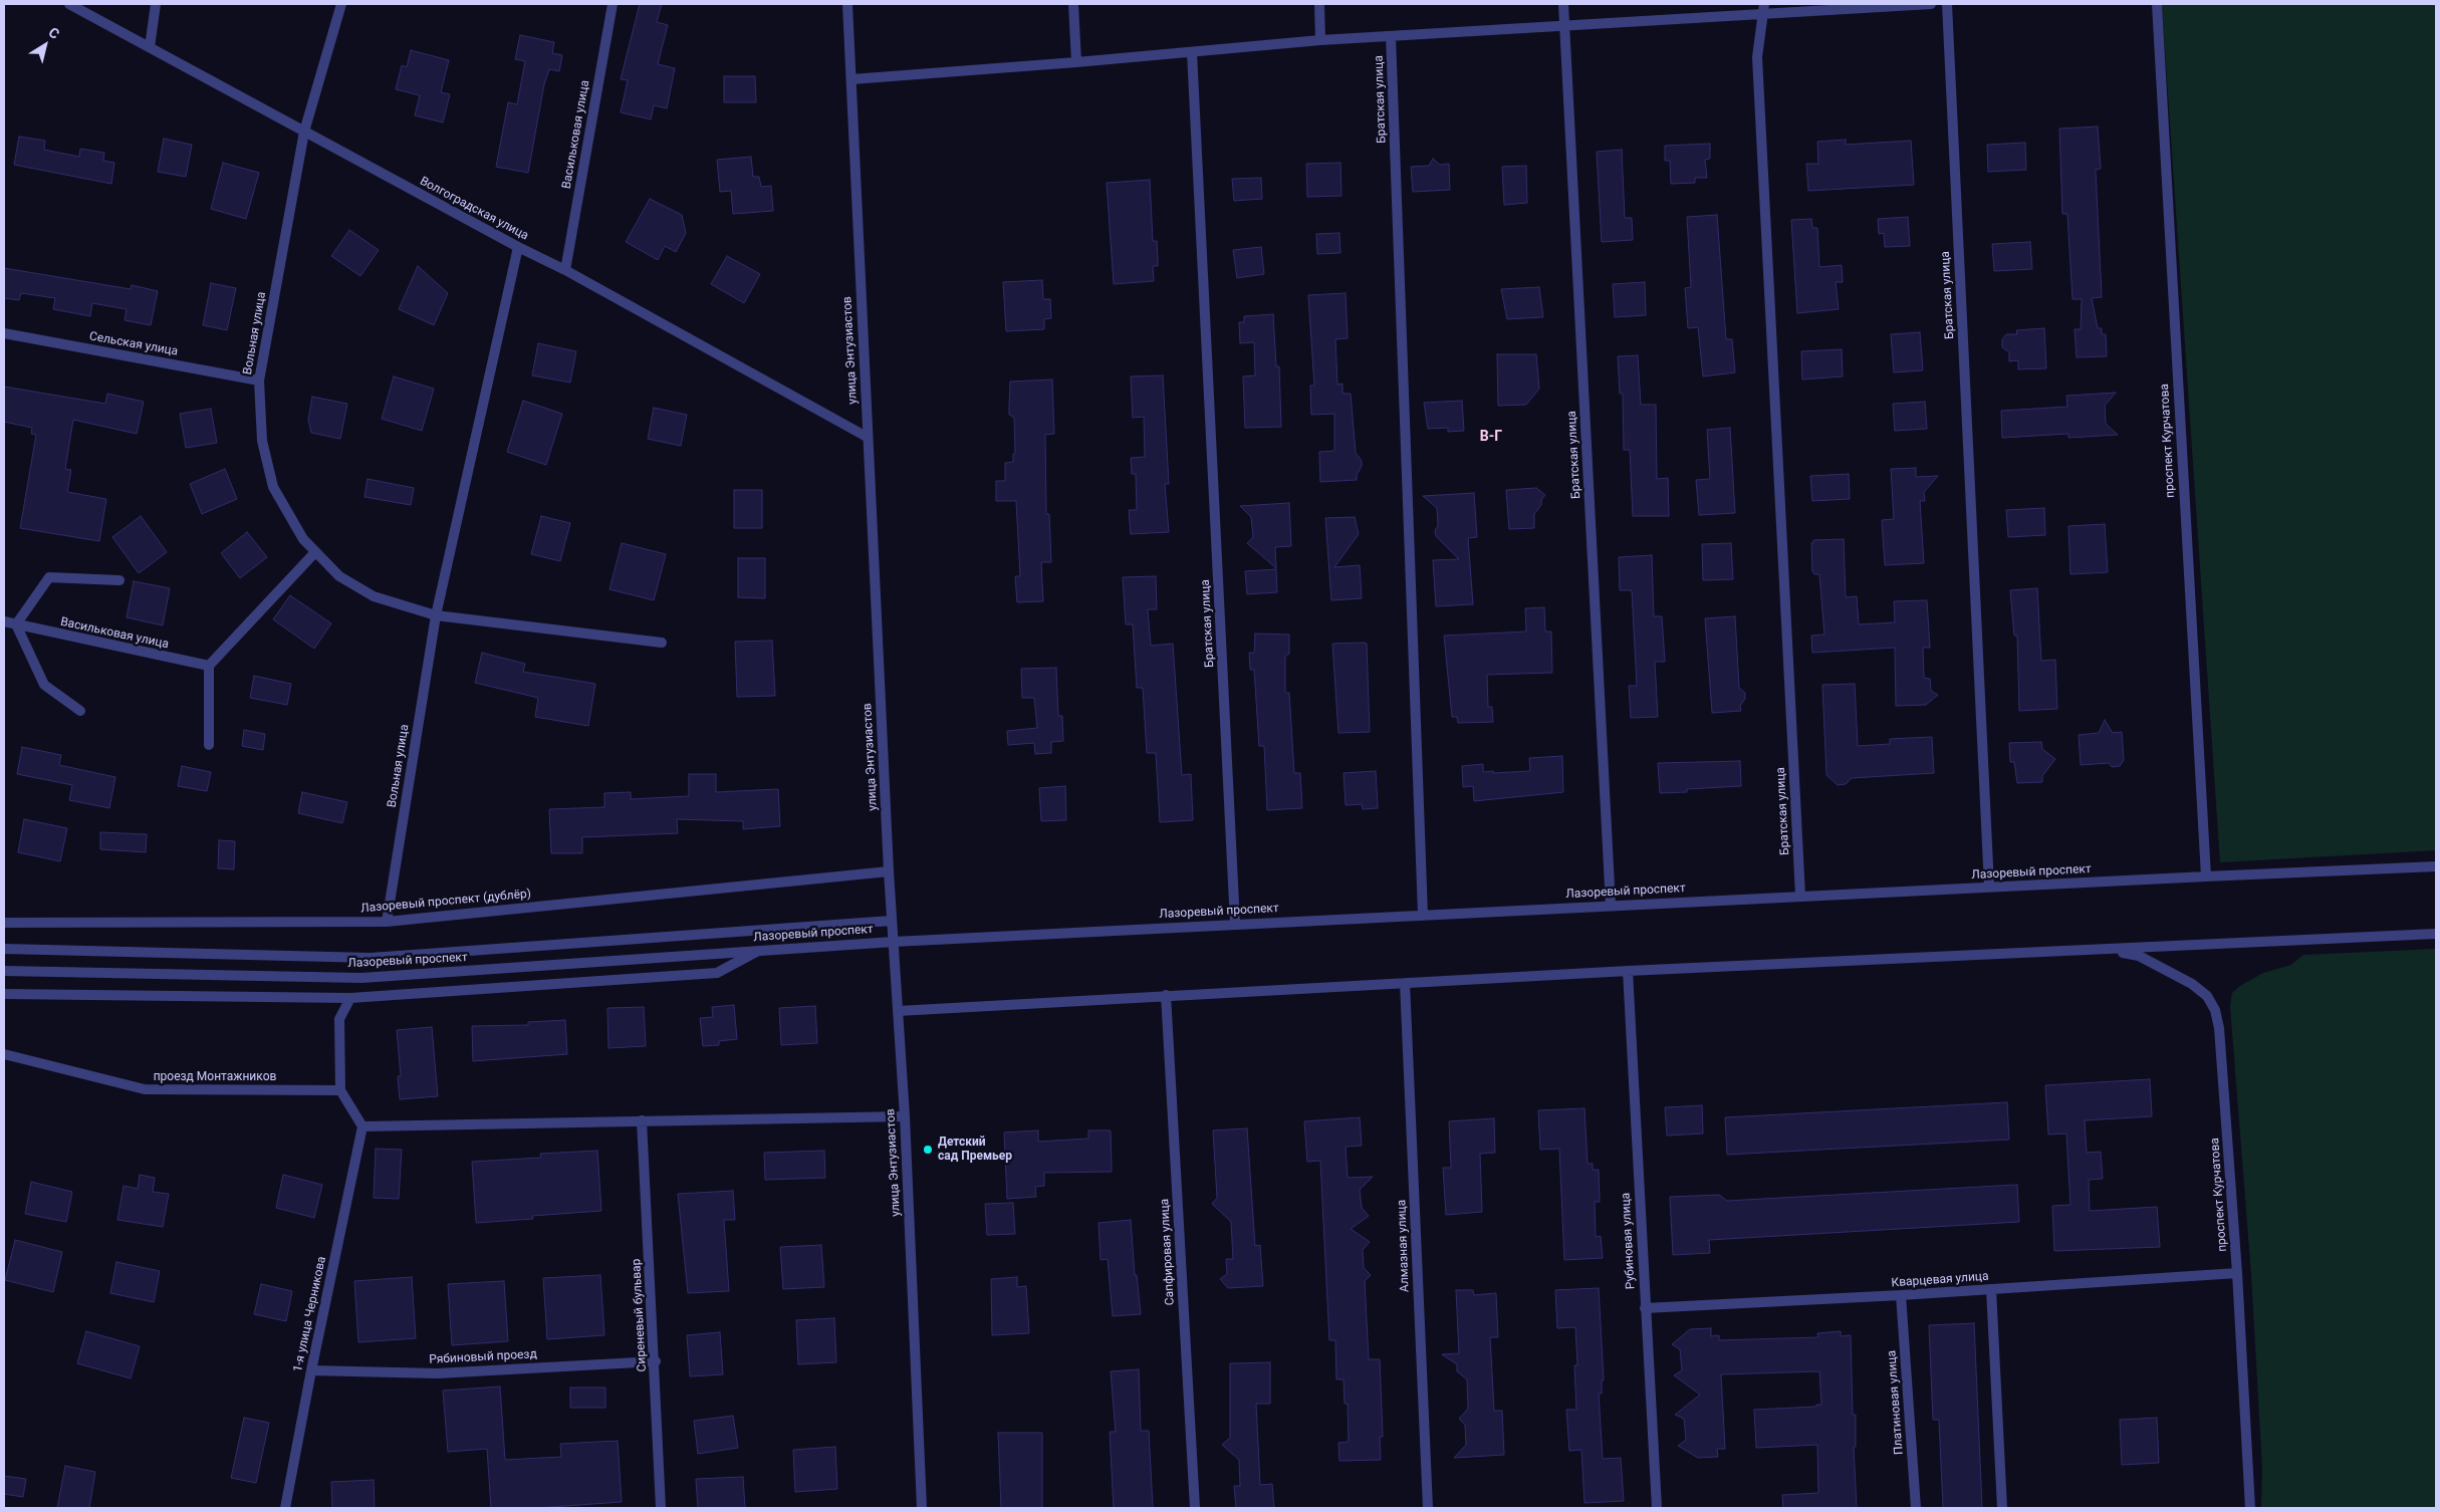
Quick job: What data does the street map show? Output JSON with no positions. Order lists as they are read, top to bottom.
{
  "streets": {
    "street": [
      "Братская улица",
      "Васильковая улица",
      "Волгоградская улица",
      "Вольная улица",
      "Сельская улица",
      "улица Энтузиастов",
      "проспект Курчатова",
      "Лазоревый проспект",
      "Лазоревый проспект (дублёр)",
      "проезд Монтажников",
      "Рубиновая улица",
      "Алмазная улица",
      "Сапфировая улица",
      "Кварцевая улица",
      "1-я улица Черникова",
      "Сиреневый бульвар",
      "Рябиновый проезд",
      "Платиновая улица"
    ]
  },
  "crossings": [
    ["Братская улица", "Лазоревый проспект"],
    ["Васильковая улица", "Волгоградская улица"],
    ["Волгоградская улица", "Вольная улица"],
    ["Волгоградская улица", "улица Энтузиастов"],
    ["Вольная улица", "Сельская улица"],
    ["Вольная улица", "Лазоревый проспект (дублёр)"],
    ["улица Энтузиастов", "Лазоревый проспект"],
    ["улица Энтузиастов", "Лазоревый проспект (дублёр)"],
    ["проспект Курчатова", "Лазоревый проспект"],
    ["проспект Курчатова", "Кварцевая улица"],
    ["Рубиновая улица", "Кварцевая улица"],
    ["Кварцевая улица", "Платиновая улица"],
    ["1-я улица Черникова", "Рябиновый проезд"],
    ["Сиреневый бульвар", "Рябиновый проезд"]
  ],
  "districts": ["В-Г"],
  "places": ["Детский сад Премьер"],
  "north": "top right"
}
